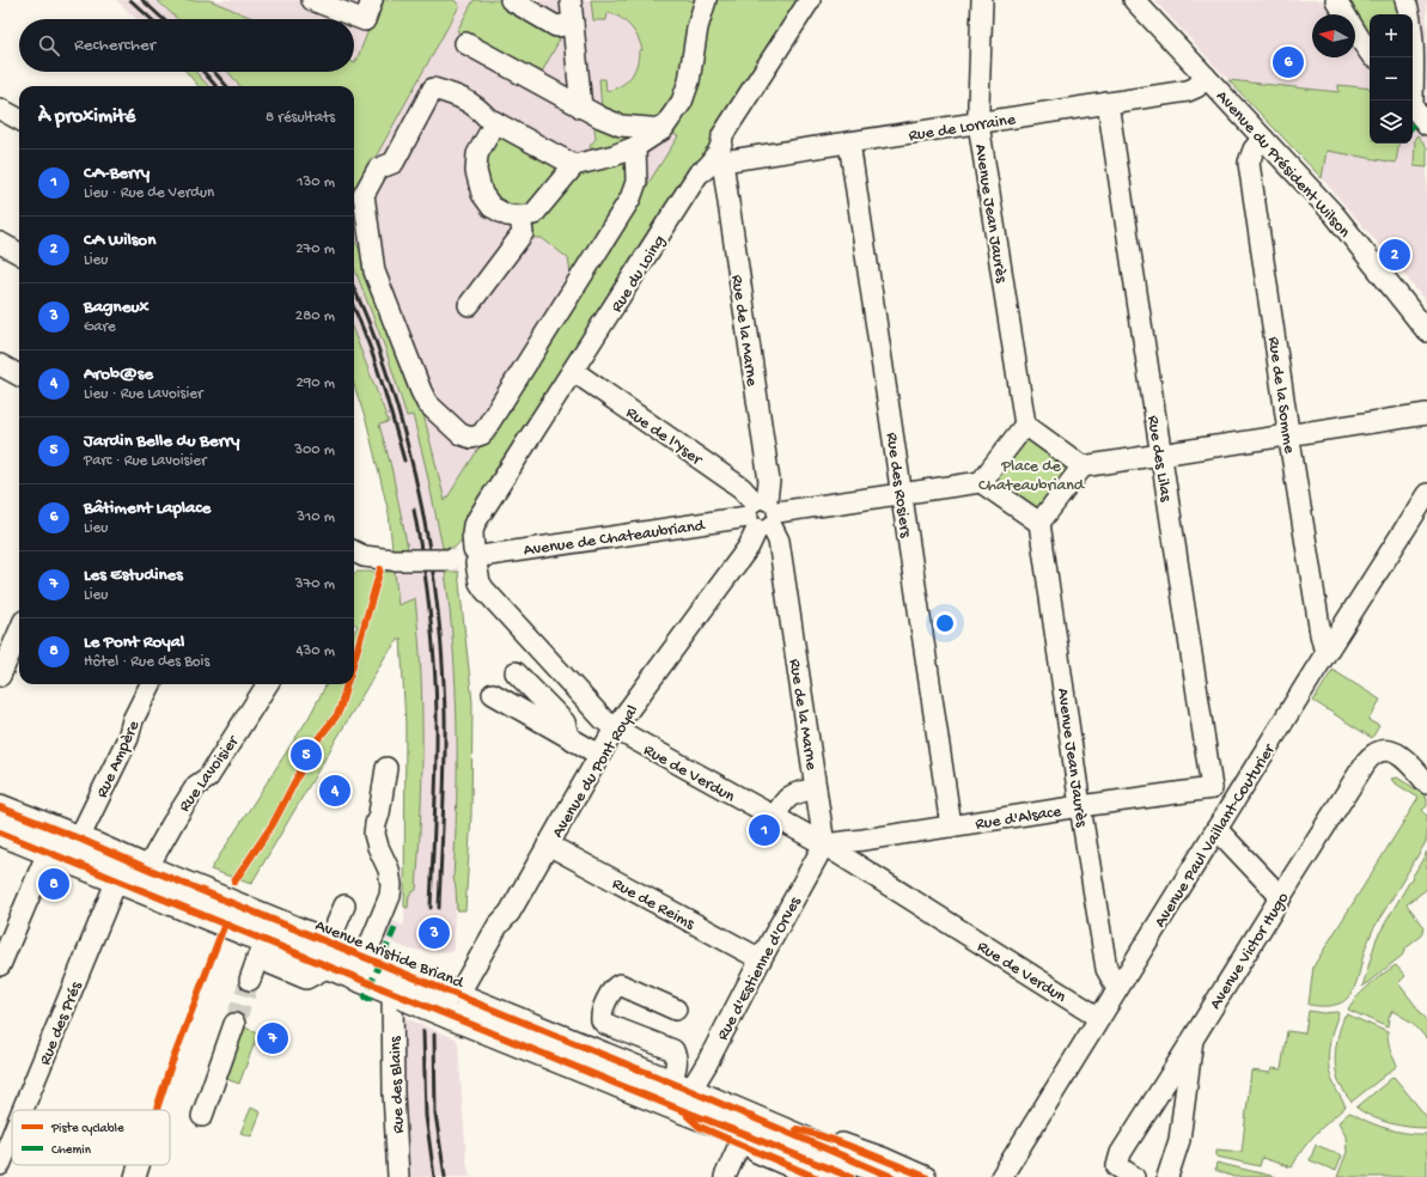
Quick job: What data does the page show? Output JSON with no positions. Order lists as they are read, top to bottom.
{
  "streets": {
    "main road": ["Avenue Aristide Briand"],
    "street": [
      "Rue de Lorraine",
      "Avenue du Président Wilson",
      "Avenue Jean Jaurès",
      "Rue du Loing",
      "Rue de la Marne",
      "Rue de la Somme",
      "Rue de l'Yser",
      "Rue des Lilas",
      "Rue des Rosiers",
      "Avenue de Chateaubriand",
      "Rue Ampère",
      "Avenue du Pont Royal",
      "Rue de Verdun",
      "Rue Lavoisier",
      "Rue d'Alsace",
      "Avenue Paul Vaillant-Couturier",
      "Rue de Reims",
      "Avenue Victor Hugo",
      "Rue d'Estienne d'Orves",
      "Rue des Prés",
      "Rue des Blains"
    ]
  },
  "crossings": [
    ["Rue de Lorraine", "Avenue du Président Wilson"],
    ["Rue de Lorraine", "Avenue Jean Jaurès"],
    ["Rue de Lorraine", "Rue du Loing"],
    ["Rue de Lorraine", "Rue de la Marne"],
    ["Rue de Lorraine", "Rue des Lilas"],
    ["Rue de Lorraine", "Rue des Rosiers"],
    ["Avenue du Président Wilson", "Rue de la Somme"],
    ["Avenue Jean Jaurès", "Rue d'Alsace"],
    ["Avenue Jean Jaurès", "Avenue Paul Vaillant-Couturier"],
    ["Rue du Loing", "Rue de la Marne"],
    ["Rue du Loing", "Rue de l'Yser"],
    ["Rue du Loing", "Avenue de Chateaubriand"],
    ["Rue du Loing", "Rue de Verdun"],
    ["Rue de la Marne", "Rue de l'Yser"],
    ["Rue de la Marne", "Avenue de Chateaubriand"],
    ["Rue de la Marne", "Avenue du Pont Royal"],
    ["Rue de la Marne", "Rue de Verdun"],
    ["Rue de la Marne", "Rue d'Alsace"],
    ["Rue de la Marne", "Rue d'Estienne d'Orves"],
    ["Rue de la Somme", "Avenue Paul Vaillant-Couturier"],
    ["Rue de l'Yser", "Avenue de Chateaubriand"],
    ["Rue de l'Yser", "Avenue du Pont Royal"],
    ["Rue des Lilas", "Rue d'Alsace"],
    ["Rue des Rosiers", "Avenue de Chateaubriand"],
    ["Rue des Rosiers", "Rue d'Alsace"],
    ["Avenue de Chateaubriand", "Avenue du Pont Royal"],
    ["Avenue de Chateaubriand", "Rue de Verdun"],
    ["Rue Ampère", "Avenue Aristide Briand"],
    ["Avenue du Pont Royal", "Rue de Verdun"],
    ["Avenue du Pont Royal", "Rue de Reims"],
    ["Avenue du Pont Royal", "Avenue Aristide Briand"],
    ["Rue de Verdun", "Rue d'Alsace"],
    ["Rue de Verdun", "Avenue Paul Vaillant-Couturier"],
    ["Rue de Verdun", "Rue d'Estienne d'Orves"],
    ["Rue Lavoisier", "Avenue Aristide Briand"],
    ["Rue d'Alsace", "Rue d'Estienne d'Orves"],
    ["Rue de Reims", "Rue d'Estienne d'Orves"],
    ["Avenue Aristide Briand", "Rue d'Estienne d'Orves"],
    ["Avenue Aristide Briand", "Rue des Prés"],
    ["Avenue Aristide Briand", "Rue des Blains"]
  ],
  "parks": ["Place de Chateaubriand"],
  "legend": ["Piste cyclable", "Chemin"],
  "north": "left",
  "page": {
    "map_buttons": ["+", "−"],
    "search": "Rechercher",
    "pins": [
      "6",
      "2",
      "5",
      "4",
      "1",
      "8",
      "3",
      "7"
    ],
    "heading": ["À proximité", "8 résultats"],
    "list": [
      {
        "mark": "1",
        "name": "CA-Berry",
        "note": "Lieu · Rue de Verdun",
        "value": "130 m"
      },
      {
        "mark": "2",
        "name": "CA Wilson",
        "note": "Lieu",
        "value": "270 m"
      },
      {
        "mark": "3",
        "name": "Bagneux",
        "note": "Gare",
        "value": "280 m"
      },
      {
        "mark": "4",
        "name": "Arob@se",
        "note": "Lieu · Rue Lavoisier",
        "value": "290 m"
      },
      {
        "mark": "5",
        "name": "Jardin Belle du Berry",
        "note": "Parc · Rue Lavoisier",
        "value": "300 m"
      },
      {
        "mark": "6",
        "name": "Bâtiment Laplace",
        "note": "Lieu",
        "value": "310 m"
      },
      {
        "mark": "7",
        "name": "Les Estudines",
        "note": "Lieu",
        "value": "370 m"
      },
      {
        "mark": "8",
        "name": "Le Pont Royal",
        "note": "Hôtel · Rue des Bois",
        "value": "430 m"
      }
    ]
  }
}
